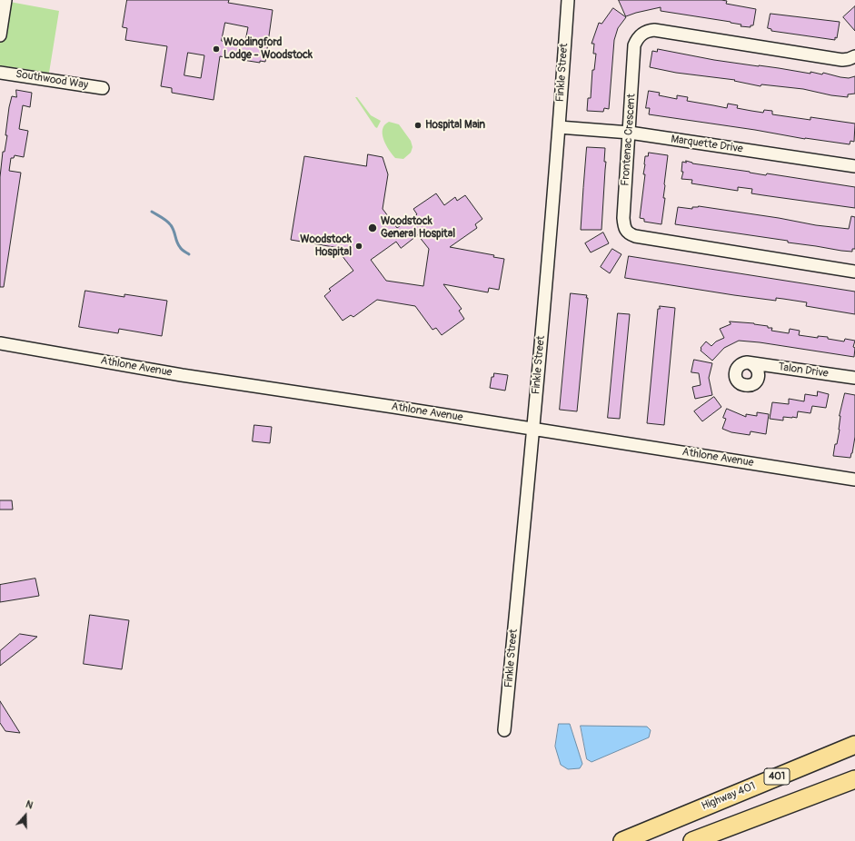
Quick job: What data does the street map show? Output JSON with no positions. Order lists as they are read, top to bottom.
{
  "streets": {
    "highway": ["401", "Highway 401"],
    "street": [
      "Finkle Street",
      "Southwood Way",
      "Frontenac Crescent",
      "Marquette Drive",
      "Athlone Avenue",
      "Talon Drive"
    ]
  },
  "crossings": [
    ["Finkle Street", "Marquette Drive"],
    ["Finkle Street", "Athlone Avenue"],
    ["Frontenac Crescent", "Marquette Drive"]
  ],
  "places": [
    "Woodingford Lodge - Woodstock",
    "Hospital Main",
    "Woodstock General Hospital",
    "Woodstock Hospital"
  ],
  "north": "top"
}
